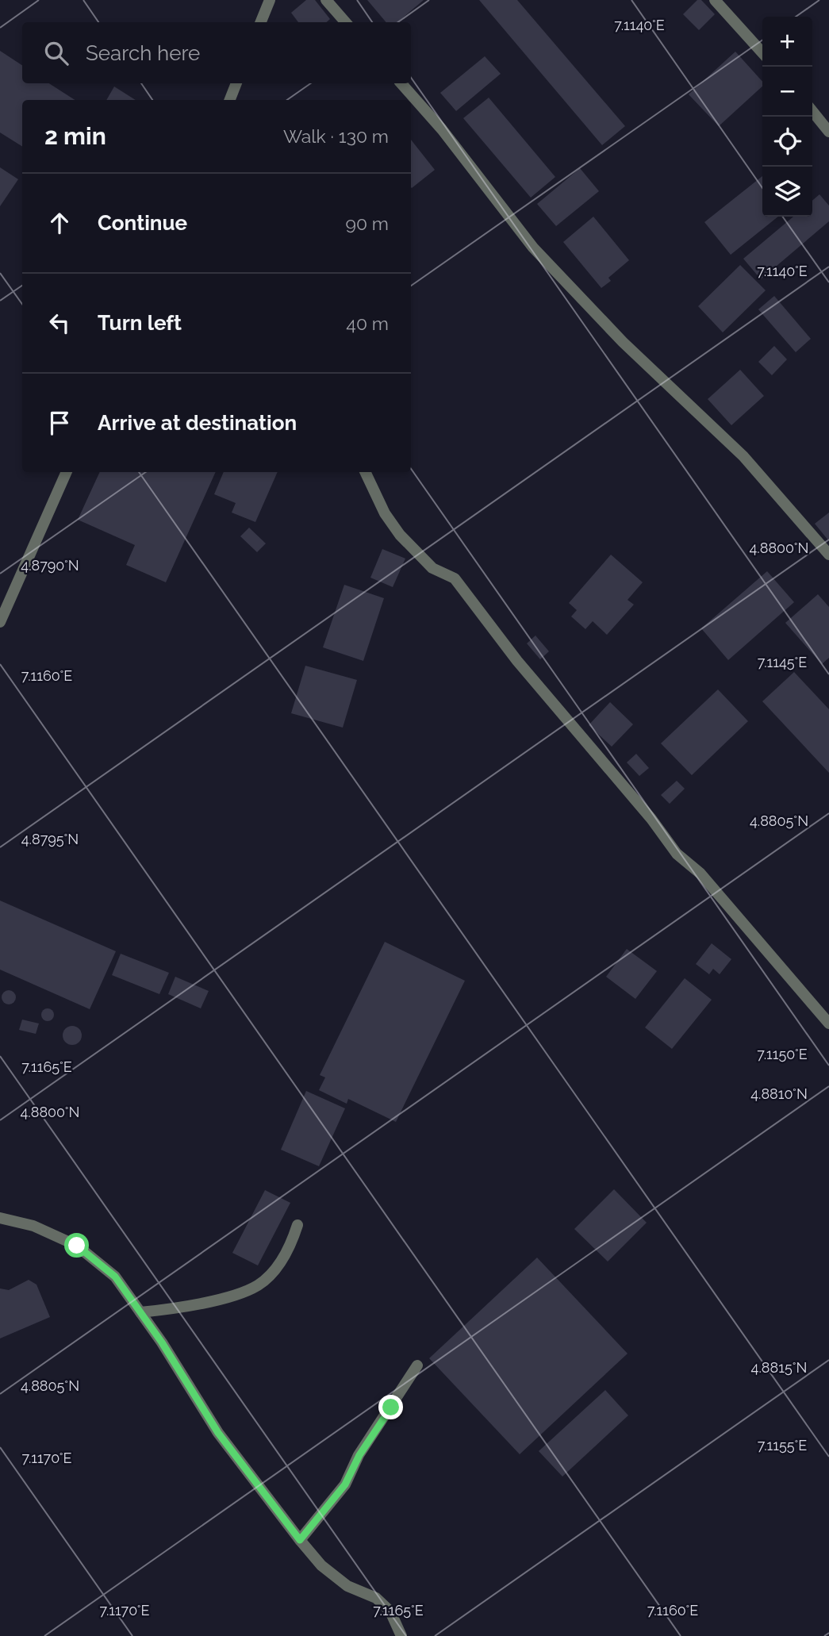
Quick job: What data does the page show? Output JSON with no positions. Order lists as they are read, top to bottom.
{
  "page": {
    "map_buttons": ["+", "−"],
    "search": "Search here",
    "heading": ["2 min", "Walk · 130 m"],
    "list": [
      ["Continue", "90 m"],
      ["Turn left", "40 m"],
      "Arrive at destination"
    ]
  },
  "coordinates": [
    "7.1140°E",
    "4.8800°N",
    "4.8790°N",
    "7.1145°E",
    "7.1160°E",
    "4.8805°N",
    "4.8795°N",
    "7.1150°E",
    "7.1165°E",
    "4.8810°N",
    "4.8815°N",
    "7.1155°E",
    "7.1170°E"
  ]
}
